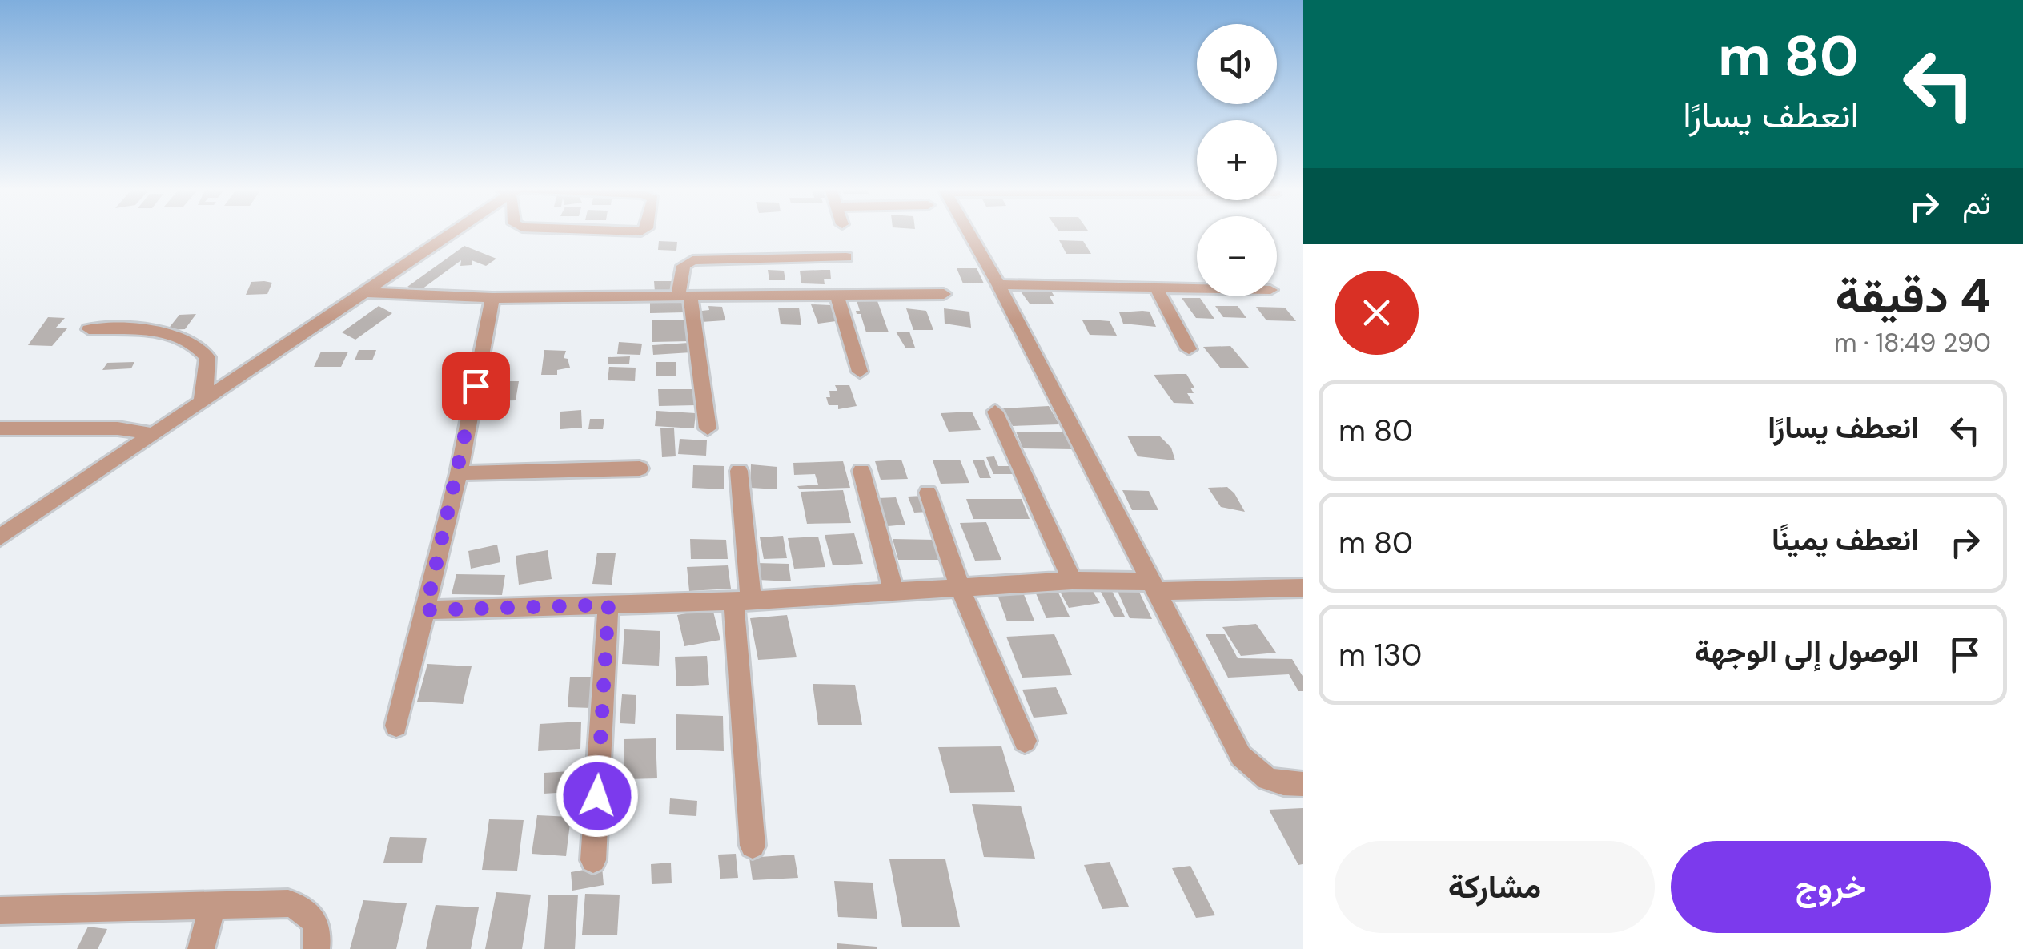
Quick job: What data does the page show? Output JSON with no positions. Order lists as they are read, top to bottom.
{
  "page": {
    "turn": ["80 m", "انعطف يسارًا"],
    "map_buttons": ["+", "−"],
    "then": "ثم",
    "heading": ["4 دقيقة", "290 m · 18:49"],
    "list": [
      {
        "name": "انعطف يسارًا",
        "value": "80 m"
      },
      {
        "name": "انعطف يمينًا",
        "value": "80 m"
      },
      {
        "name": "الوصول إلى الوجهة",
        "value": "130 m"
      }
    ],
    "buttons": ["خروج", "مشاركة"]
  }
}
